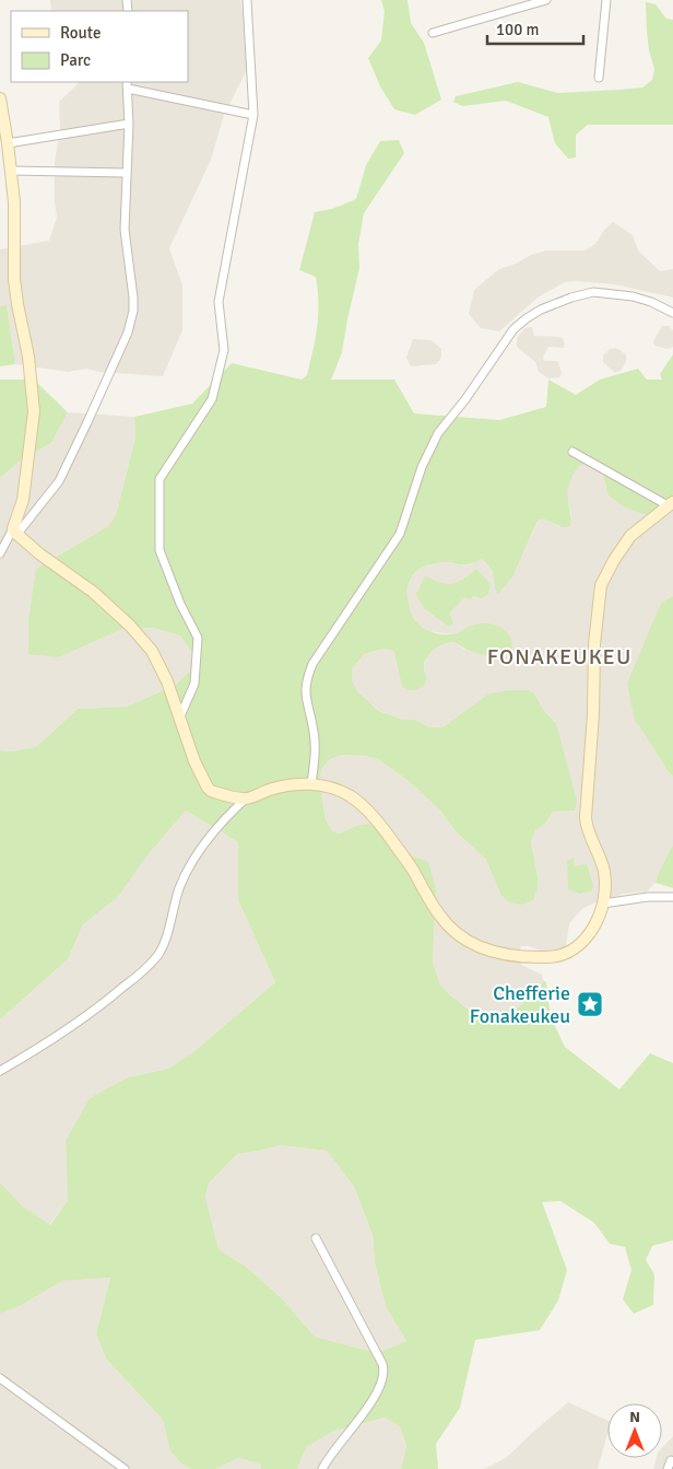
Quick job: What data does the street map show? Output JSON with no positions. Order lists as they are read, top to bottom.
{
  "districts": ["FONAKEUKEU"],
  "places": {
    "place": ["Chefferie Fonakeukeu"]
  },
  "legend": ["Route", "Parc"],
  "scale_bar": "100 m",
  "north": "top"
}
